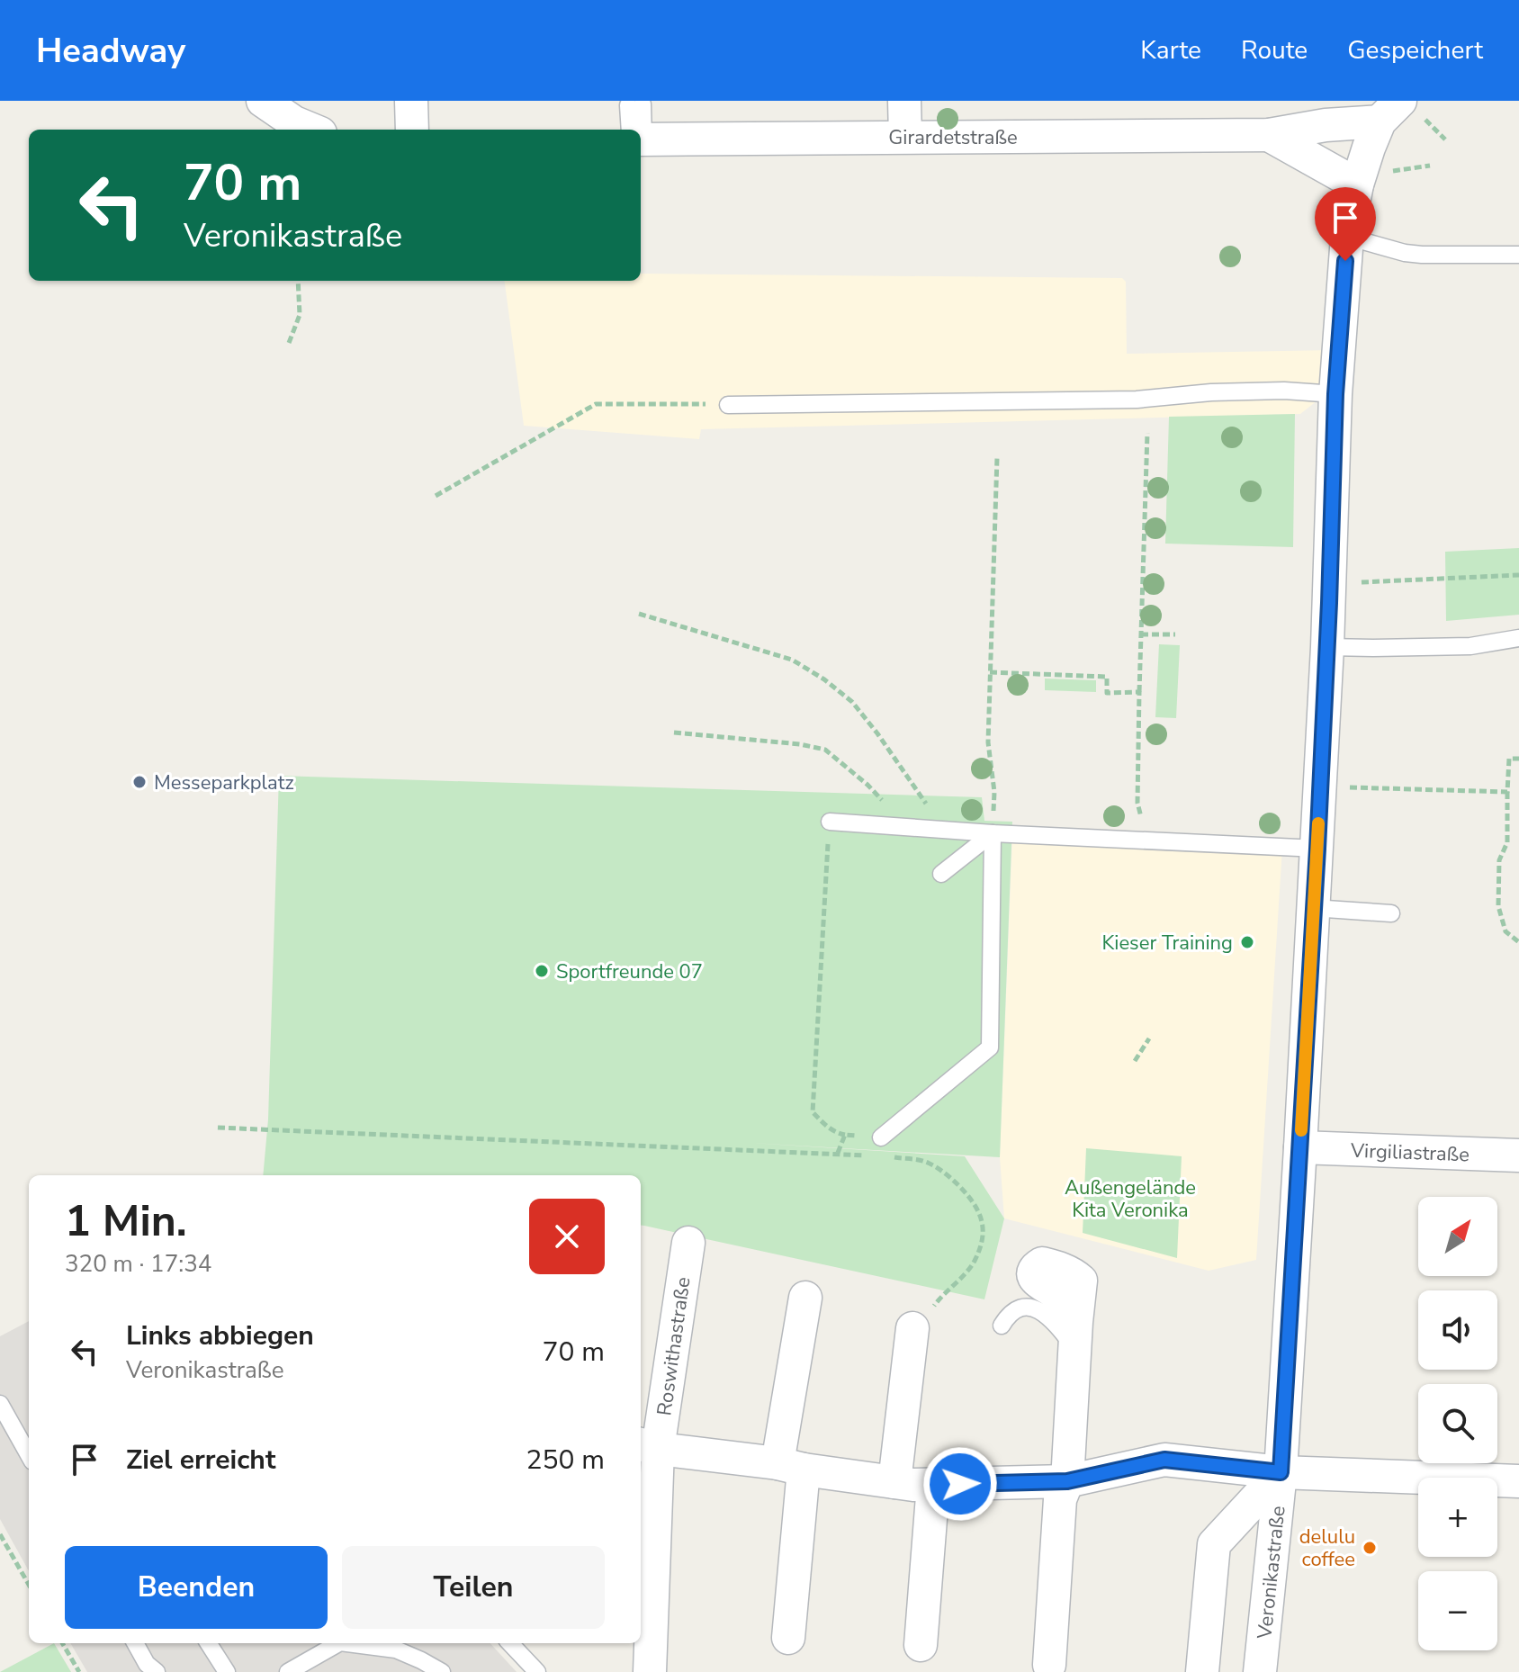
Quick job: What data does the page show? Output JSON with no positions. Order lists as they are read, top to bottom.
{
  "streets": {
    "street": [
      "Girardetstraße",
      "Virgiliastraße",
      "Roswithastraße",
      "Veronikastraße"
    ]
  },
  "crossings": [
    ["Girardetstraße", "Veronikastraße"],
    ["Virgiliastraße", "Veronikastraße"]
  ],
  "parks": ["Außengelände Kita Veronika"],
  "places": [
    "Messeparkplatz",
    "Kieser Training",
    "Sportfreunde 07",
    "delulu coffee"
  ],
  "north": "top right",
  "page": {
    "header": "Headway",
    "nav": ["Karte", "Route", "Gespeichert"],
    "turn": ["70 m", "Veronikastraße"],
    "heading": ["1 Min.", "320 m · 17:34"],
    "map_buttons": ["+", "−"],
    "list": [
      {
        "name": "Links abbiegen",
        "note": "Veronikastraße",
        "value": "70 m"
      },
      {
        "name": "Ziel erreicht",
        "value": "250 m"
      }
    ],
    "buttons": ["Beenden", "Teilen"]
  }
}
